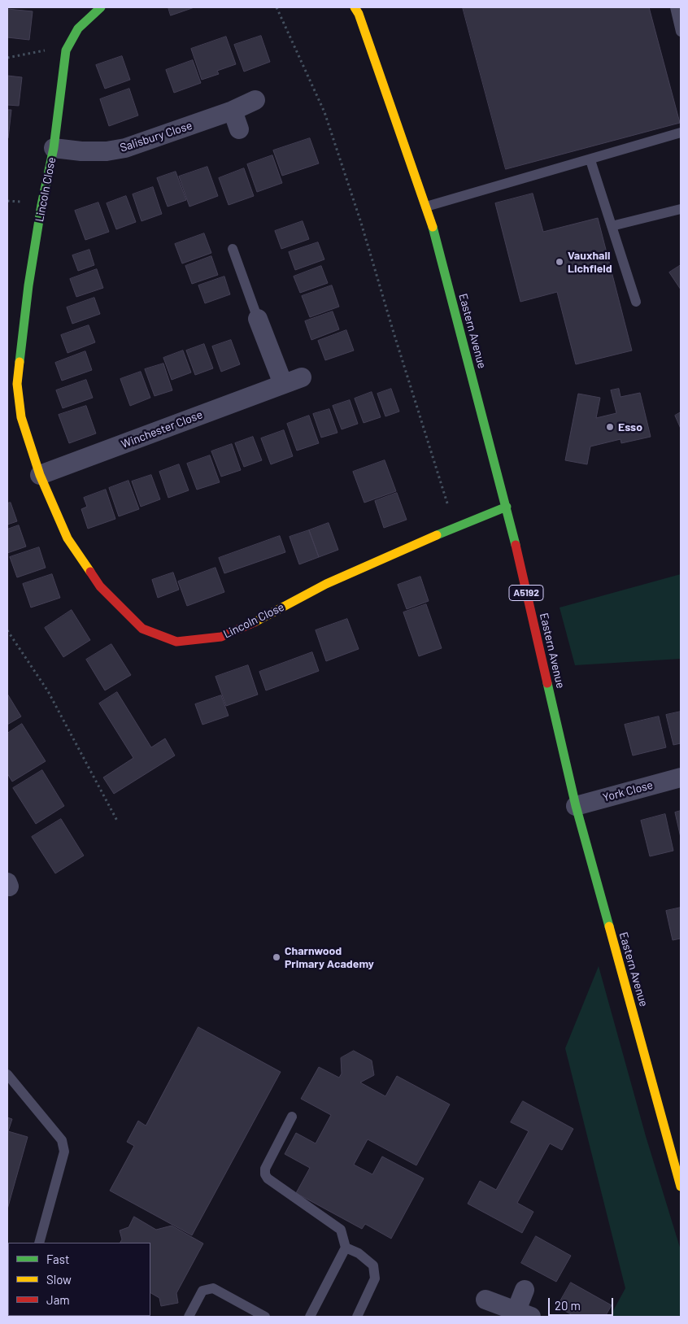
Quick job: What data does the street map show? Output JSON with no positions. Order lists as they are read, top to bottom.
{
  "streets": {
    "main road": ["Lincoln Close", "Eastern Avenue", "A5192"],
    "street": ["Salisbury Close", "Winchester Close", "York Close"]
  },
  "crossings": [
    ["Salisbury Close", "Lincoln Close"],
    ["Lincoln Close", "Eastern Avenue"],
    ["Lincoln Close", "Winchester Close"],
    ["Eastern Avenue", "York Close"]
  ],
  "places": ["Vauxhall Lichfield", "Esso", "Charnwood Primary Academy"],
  "legend": ["Fast", "Slow", "Jam"],
  "scale_bar": "20 m"
}
